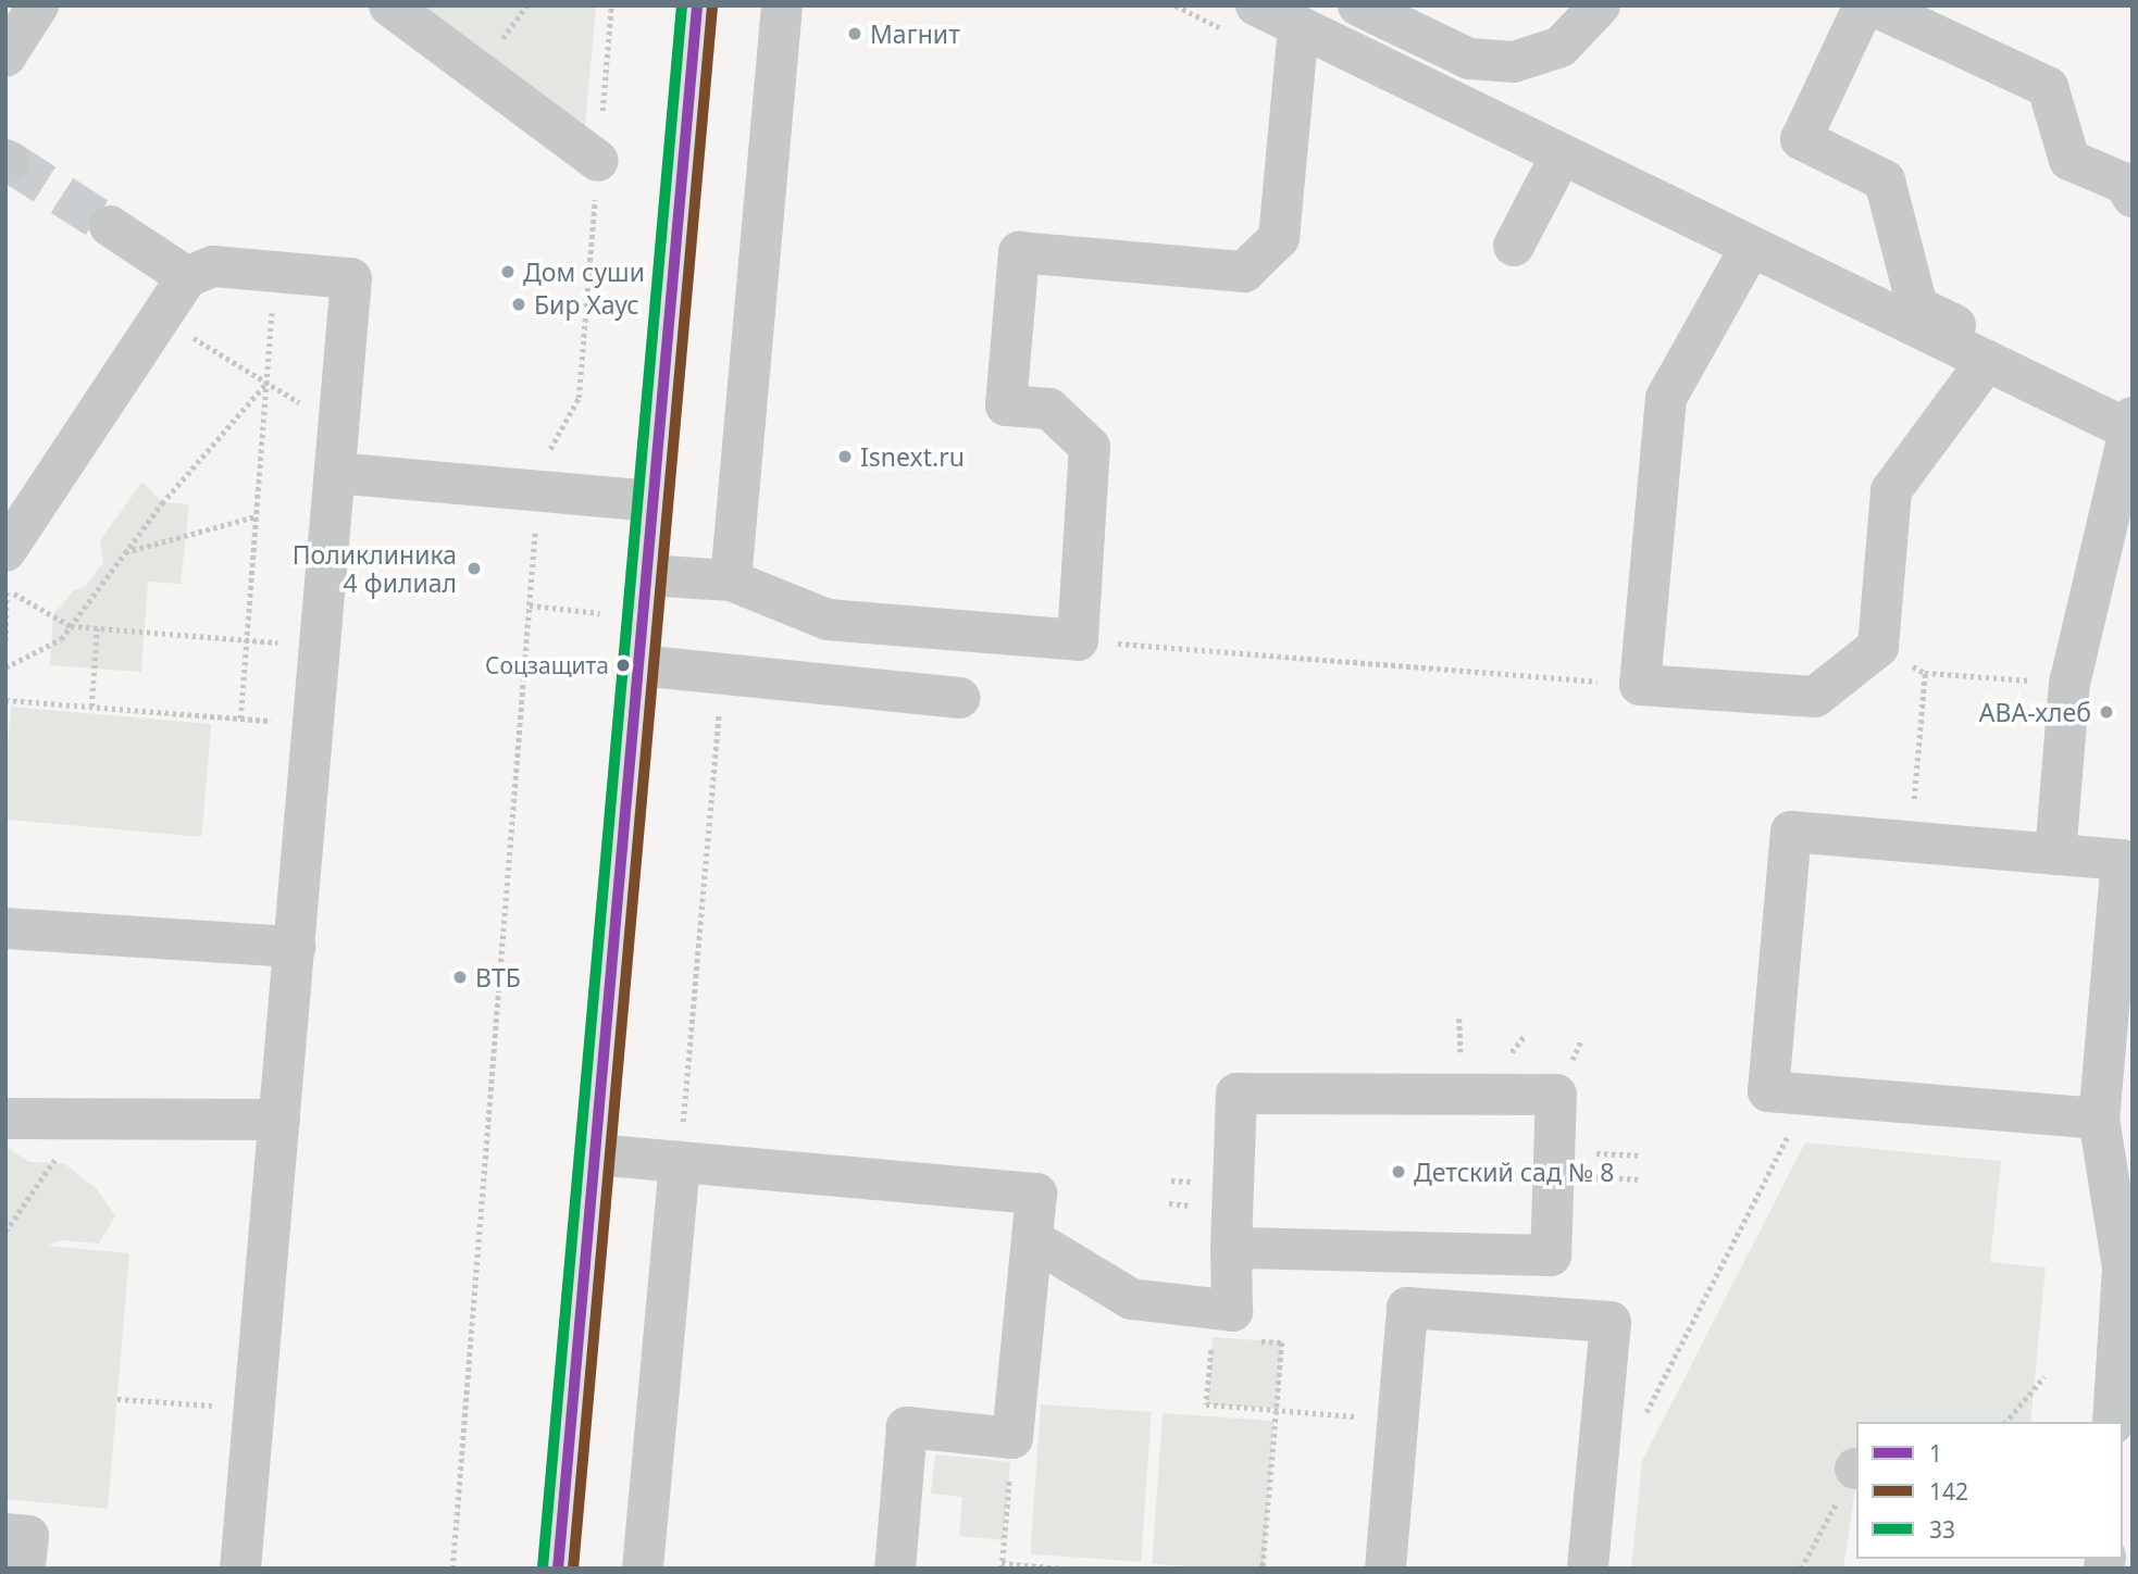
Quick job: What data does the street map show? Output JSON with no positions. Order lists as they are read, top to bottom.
{
  "places": [
    "Магнит",
    "Дом суши",
    "Бир Хаус",
    "Isnext.ru",
    "Поликлиника 4 филиал",
    "Соцзащита",
    "АВА-хлеб",
    "ВТБ",
    "Детский сад № 8"
  ],
  "lines": ["transit line 1", "transit line 33", "transit line 142"],
  "legend": ["1", "142", "33"]
}
